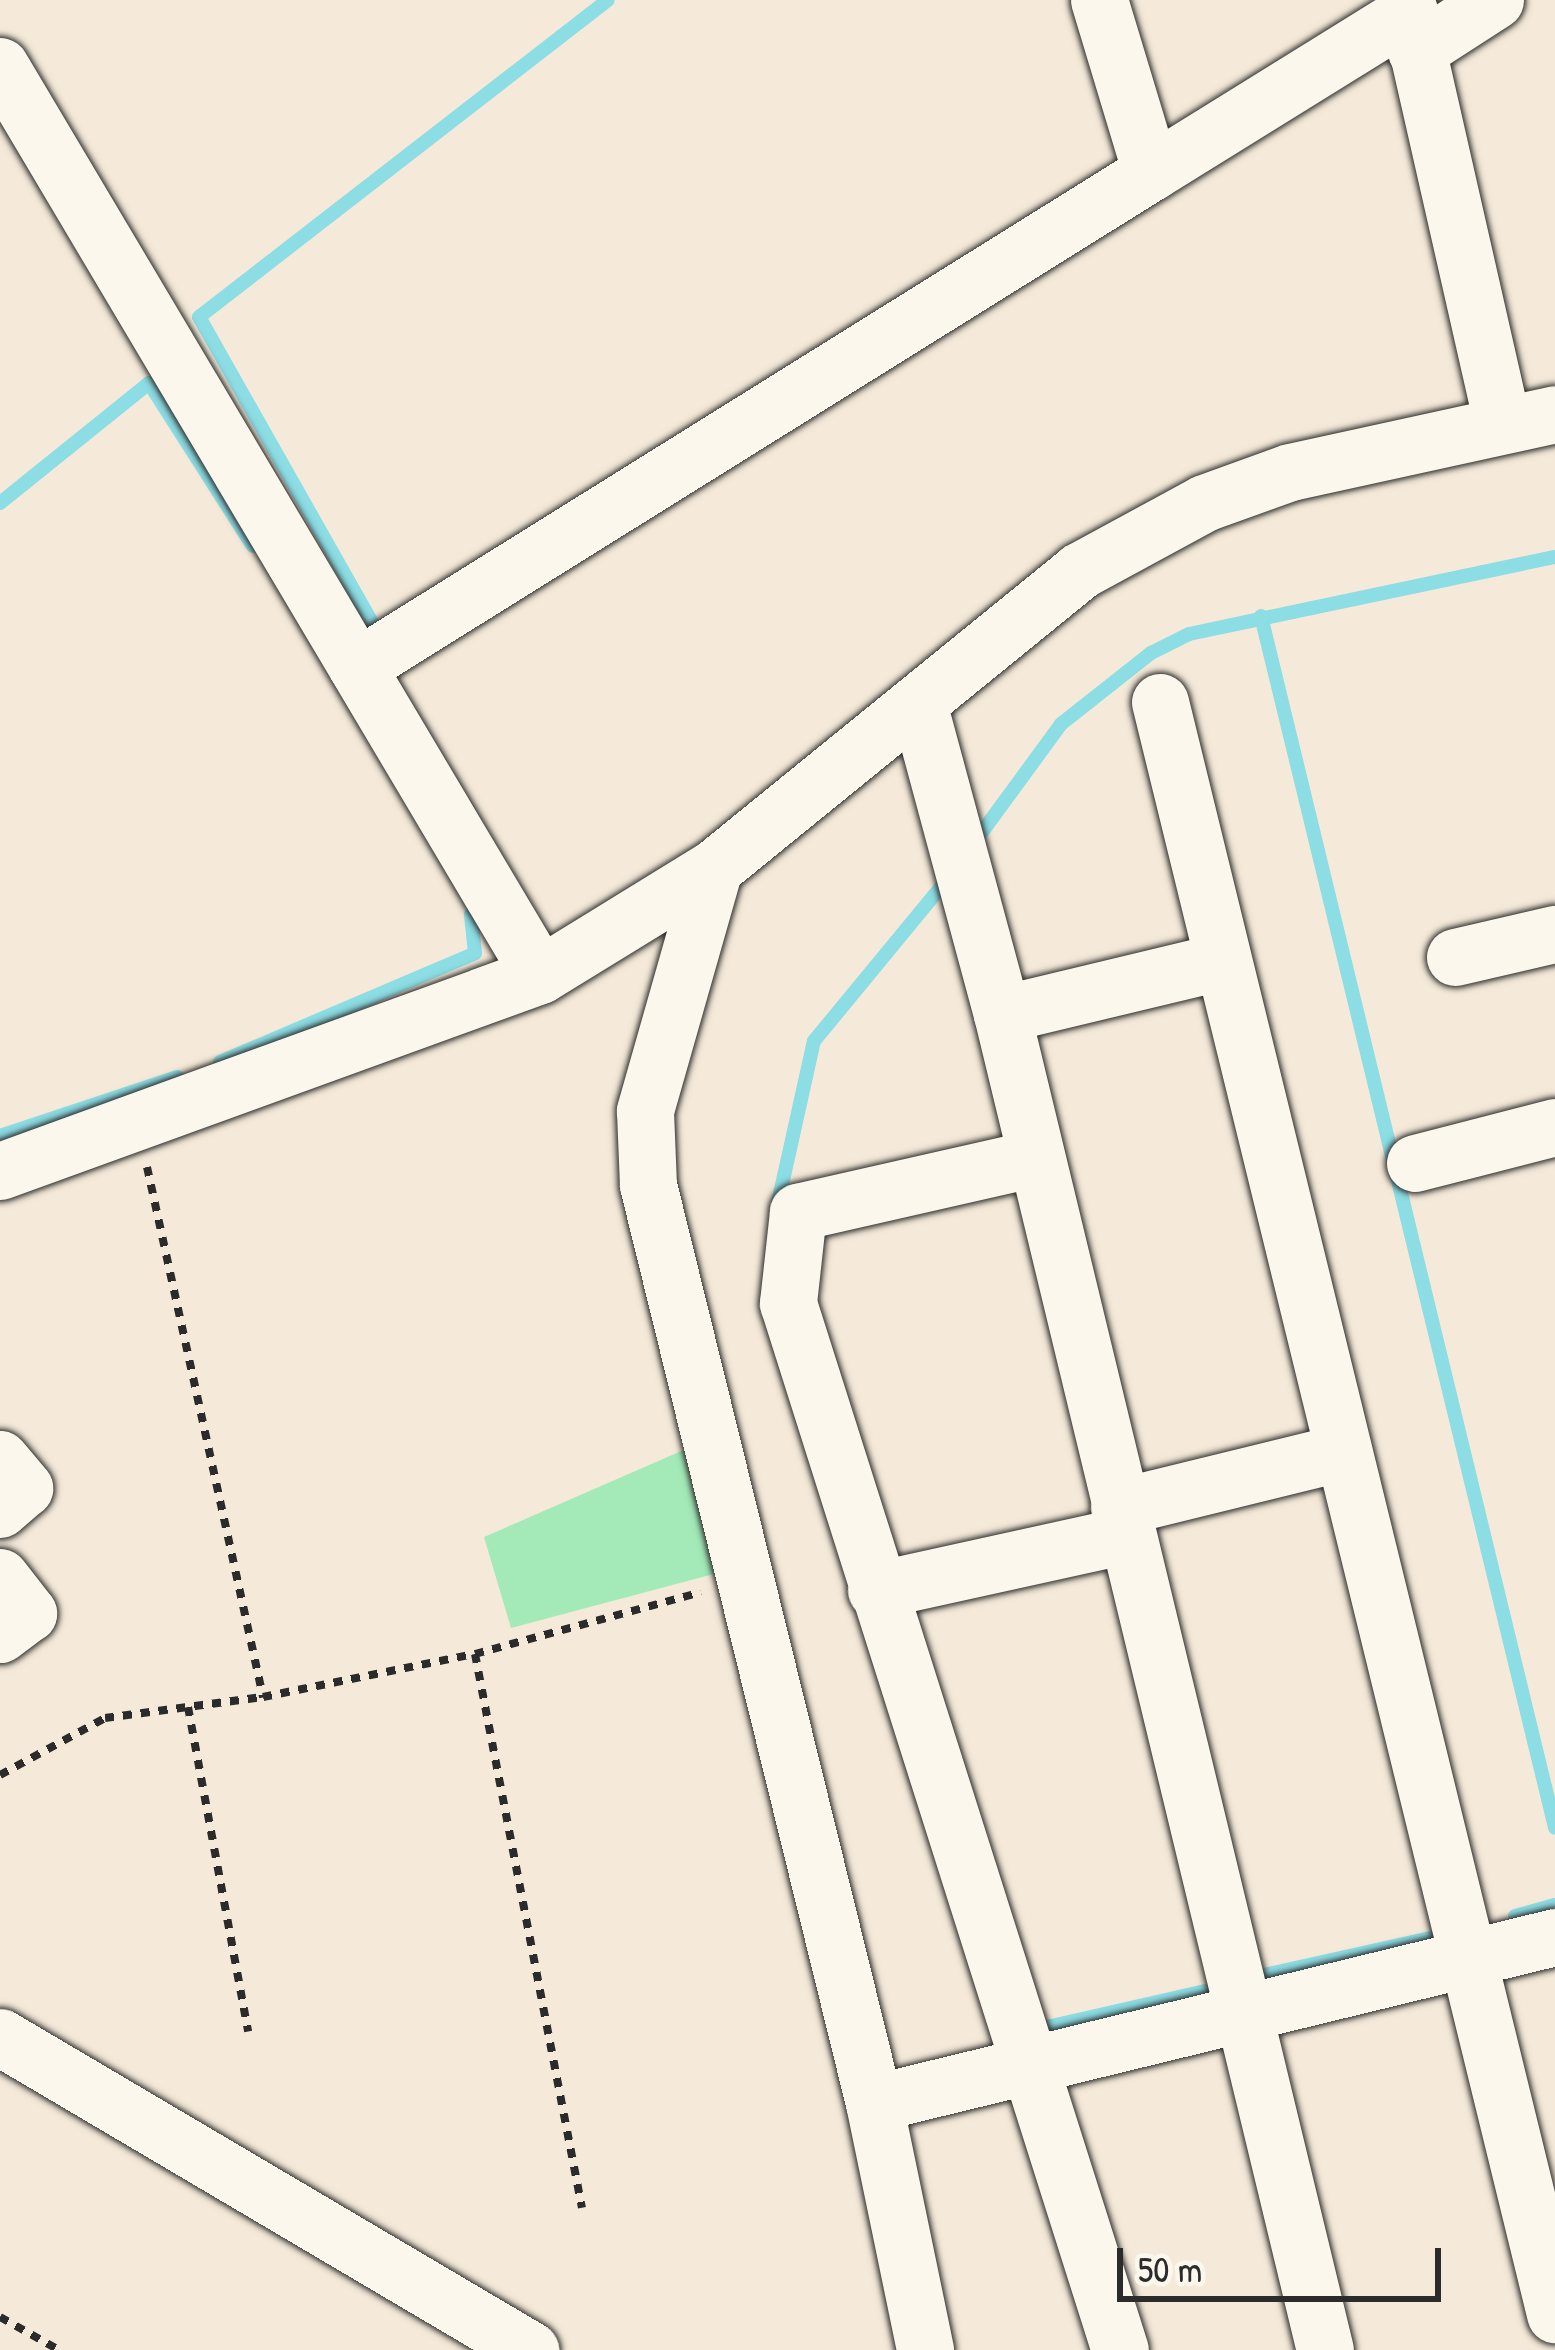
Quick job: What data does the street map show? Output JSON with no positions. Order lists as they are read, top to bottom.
{
  "scale_bar": "50 m"
}
